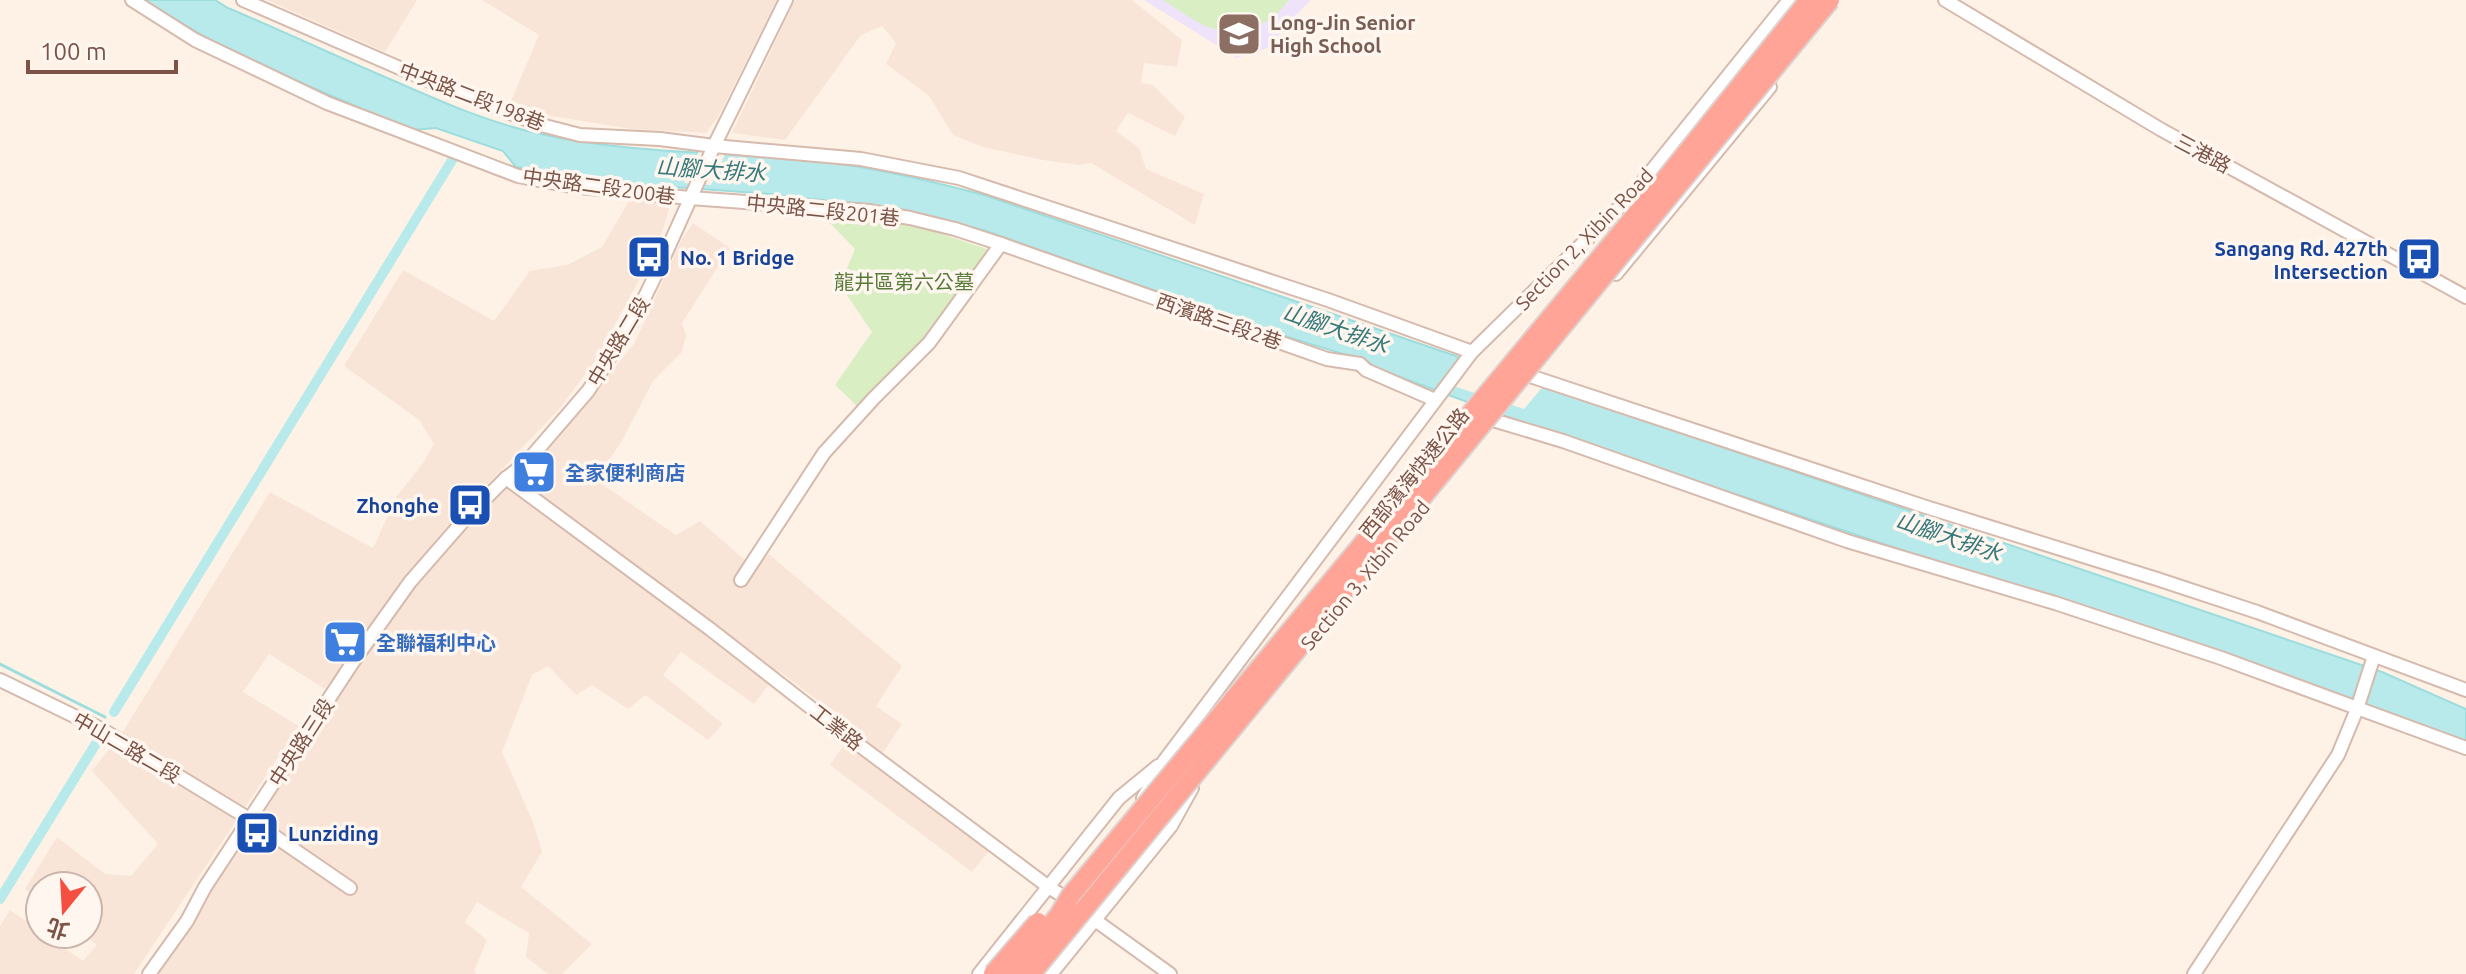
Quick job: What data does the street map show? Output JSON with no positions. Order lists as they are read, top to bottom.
{
  "streets": {
    "highway": ["西部濱海快速公路"],
    "street": [
      "中央路二段198巷",
      "三港路",
      "中央路二段200巷",
      "中央路二段201巷",
      "Section 2, Xibin Road",
      "西濱路三段2巷",
      "中央路二段",
      "Section 3, Xibin Road",
      "工業路",
      "中央路三段",
      "中山二路二段"
    ]
  },
  "crossings": [
    ["中央路二段198巷", "Section 2, Xibin Road"],
    ["中央路二段198巷", "中央路二段"],
    ["中央路二段200巷", "中央路二段201巷"],
    ["中央路二段200巷", "中央路二段"],
    ["中央路二段201巷", "西濱路三段2巷"],
    ["中央路二段201巷", "中央路二段"],
    ["Section 2, Xibin Road", "西濱路三段2巷"],
    ["Section 2, Xibin Road", "Section 3, Xibin Road"],
    ["西濱路三段2巷", "Section 3, Xibin Road"],
    ["中央路二段", "工業路"],
    ["中央路二段", "中央路三段"],
    ["西部濱海快速公路", "Section 3, Xibin Road"],
    ["西部濱海快速公路", "工業路"],
    ["Section 3, Xibin Road", "工業路"],
    ["中央路三段", "中山二路二段"]
  ],
  "water": ["山腳大排水"],
  "parks": ["龍井區第六公墓"],
  "places": {
    "school or university": ["Long-Jin Senior High School"],
    "bus stop": [
      "No. 1 Bridge",
      "Sangang Rd. 427th Intersection",
      "Zhonghe",
      "Lunziding"
    ],
    "supermarket": ["全家便利商店", "全聯福利中心"]
  },
  "scale_bar": "100 m",
  "north": "bottom"
}
